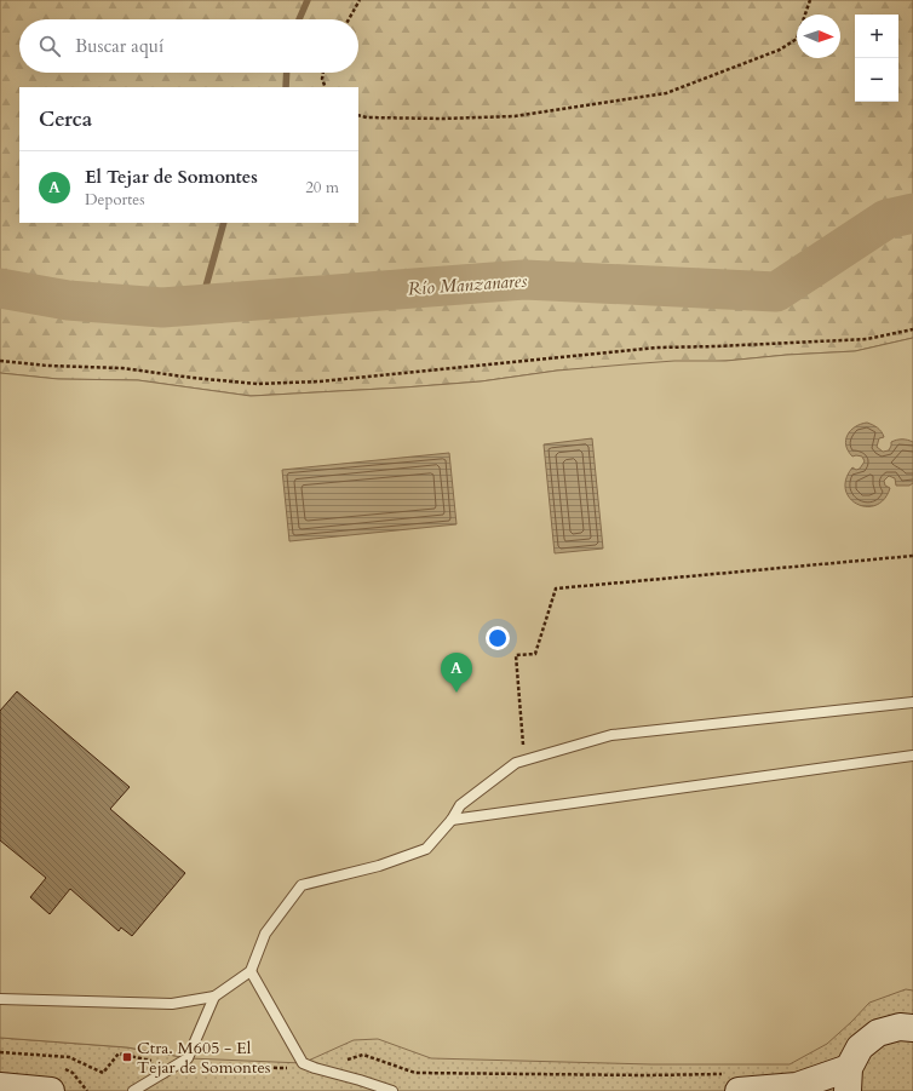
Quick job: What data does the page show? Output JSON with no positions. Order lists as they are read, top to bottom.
{
  "water": ["Río Manzanares"],
  "places": {
    "transit": ["Ctra. M605 - El Tejar de Somontes"]
  },
  "north": "right",
  "page": {
    "map_buttons": ["+", "−"],
    "search": "Buscar aquí",
    "heading": "Cerca",
    "list": [
      {
        "mark": "A",
        "name": "El Tejar de Somontes",
        "note": "Deportes",
        "value": "20 m"
      }
    ],
    "pins": "A"
  }
}
